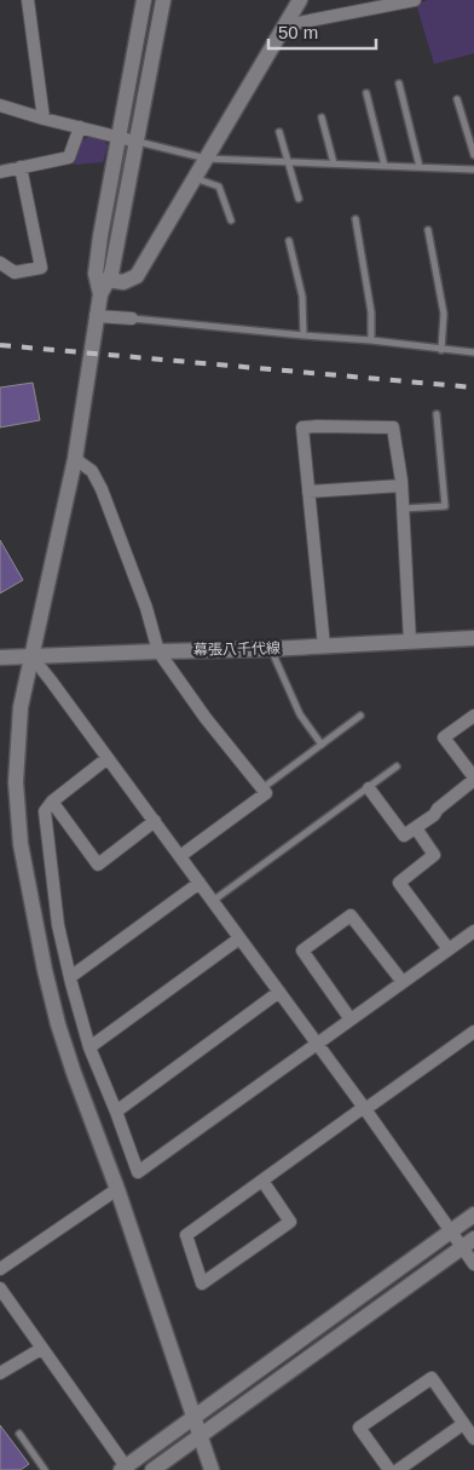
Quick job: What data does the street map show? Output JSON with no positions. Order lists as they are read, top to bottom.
{
  "streets": {
    "street": ["幕張八千代線"]
  },
  "scale_bar": "50 m"
}
